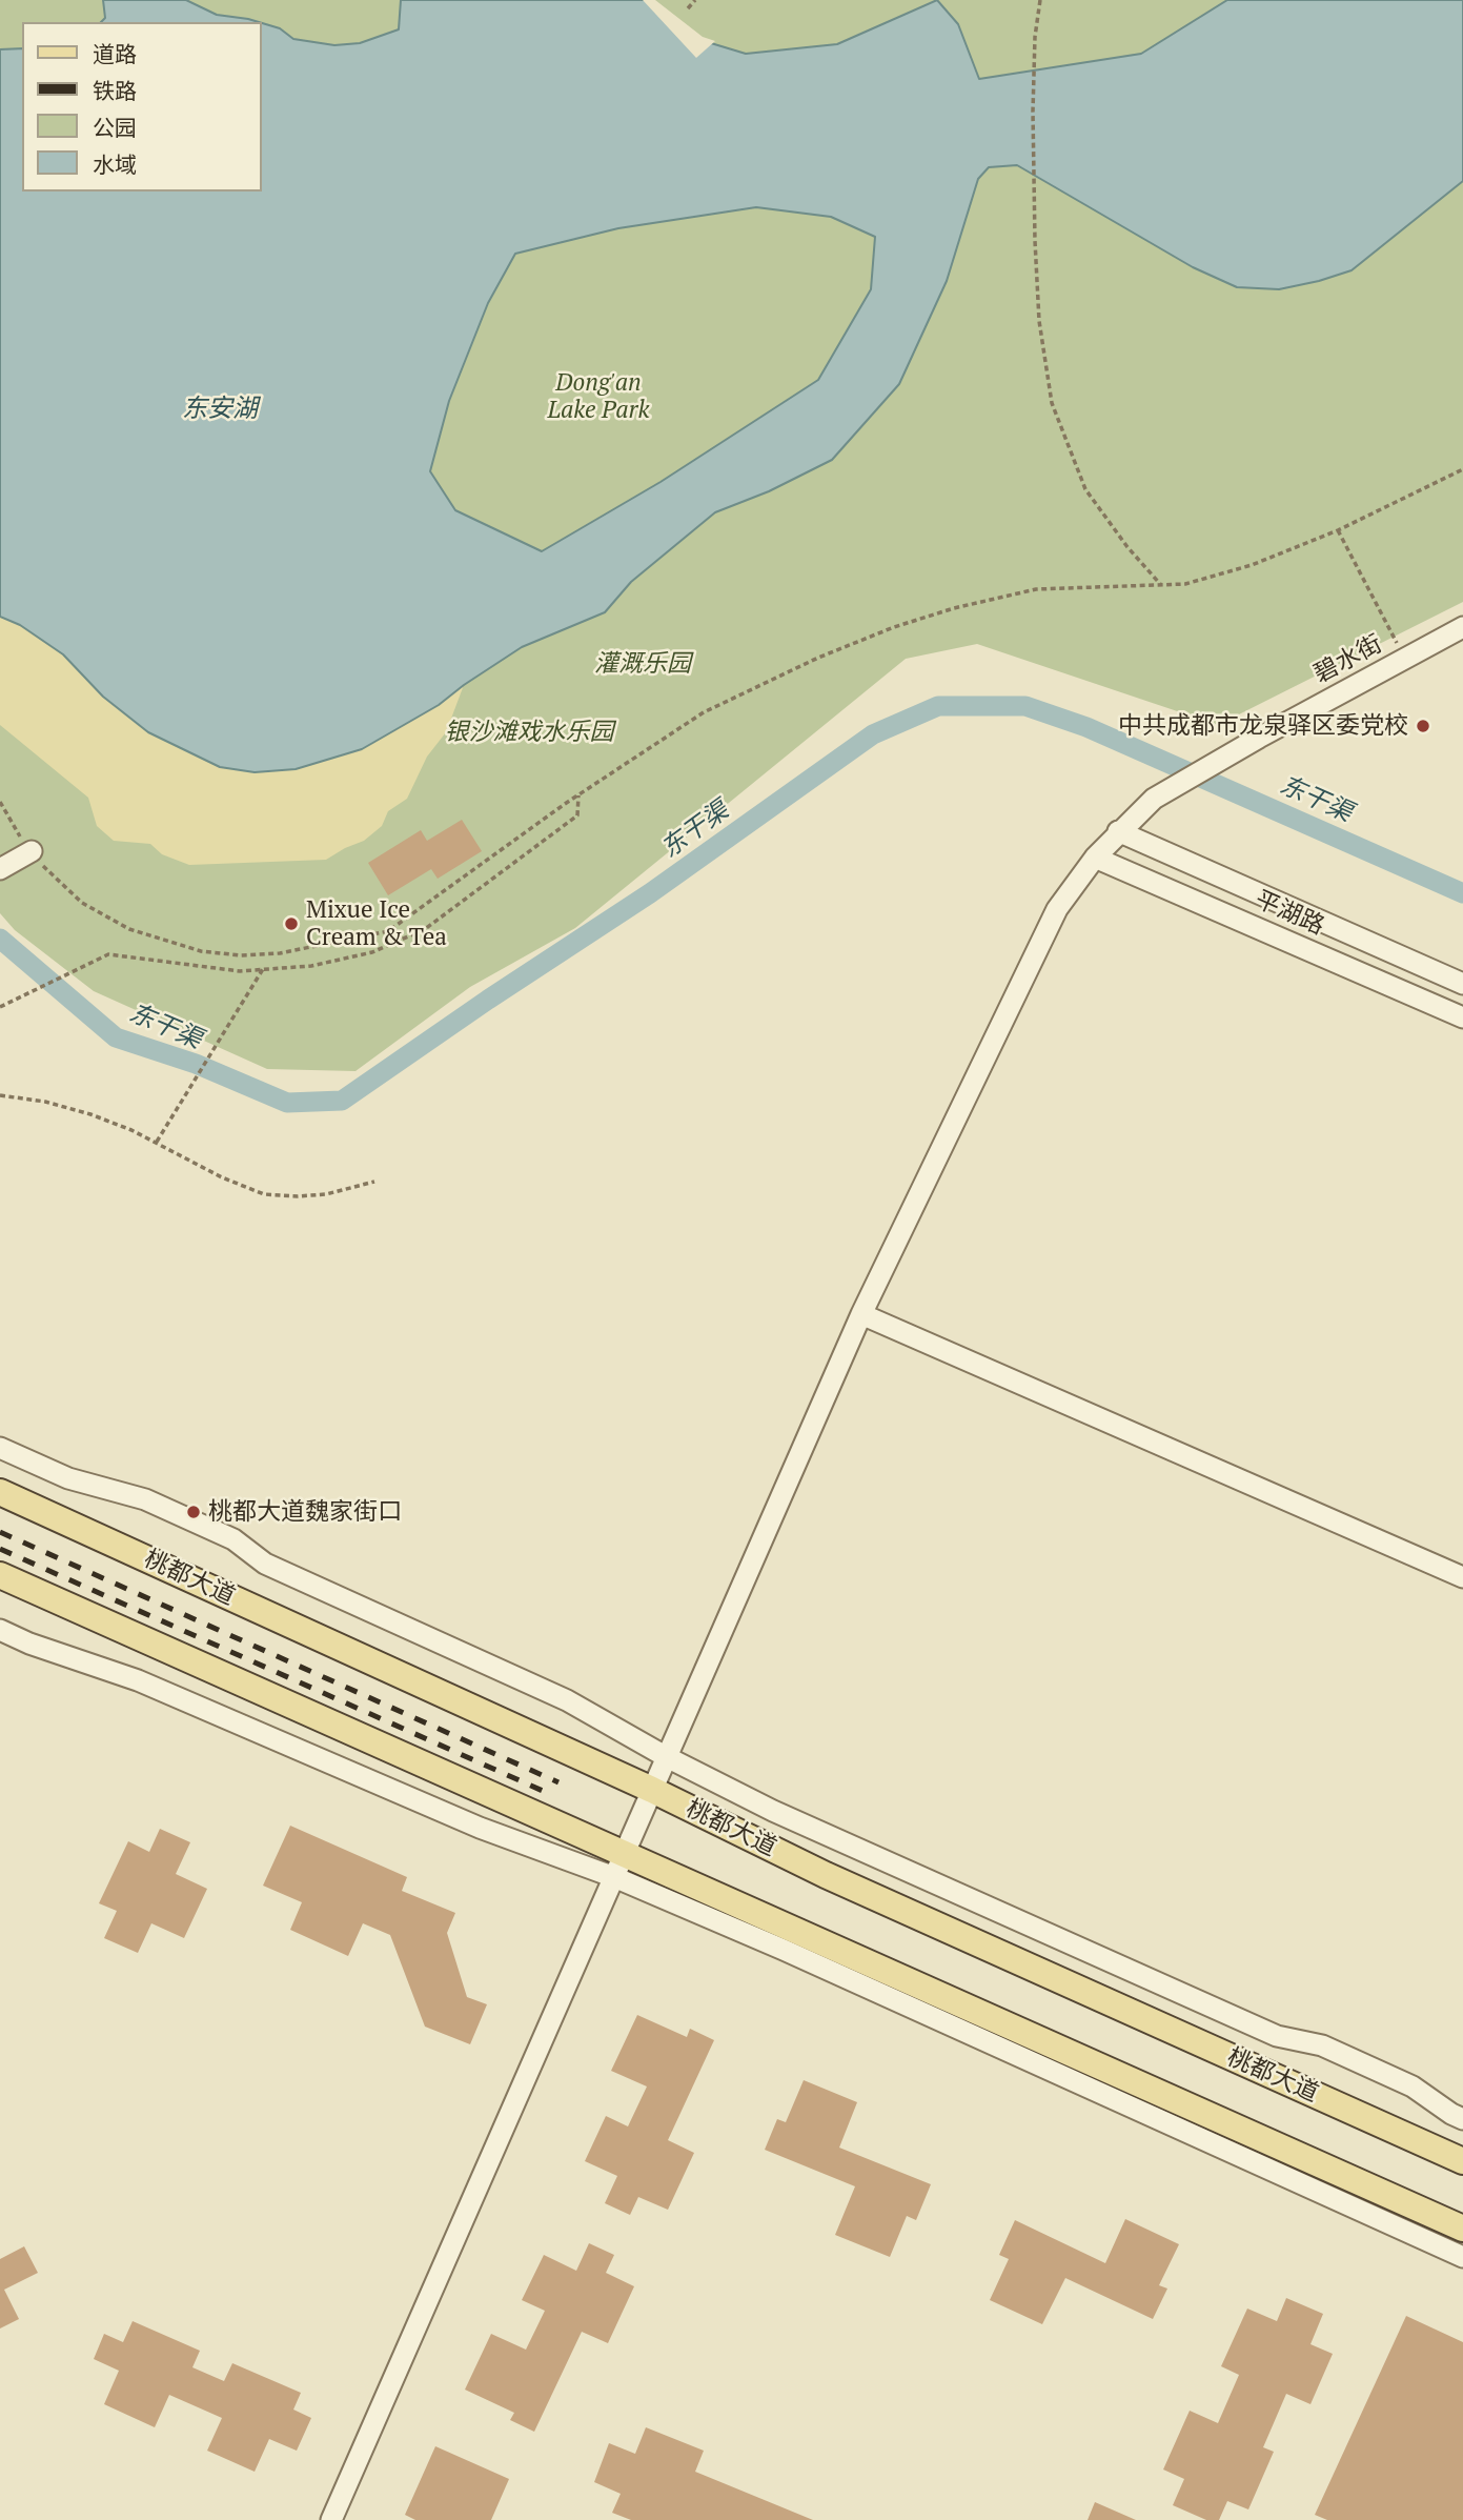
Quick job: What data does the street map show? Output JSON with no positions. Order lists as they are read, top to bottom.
{
  "streets": {
    "main road": ["桃都大道"],
    "street": ["碧水街", "平湖路"]
  },
  "crossings": [
    ["碧水街", "平湖路"],
    ["碧水街", "桃都大道"]
  ],
  "water": ["东安湖", "东干渠"],
  "parks": ["Dong'an Lake Park", "灌溉乐园", "银沙滩戏水乐园"],
  "places": ["中共成都市龙泉驿区委党校", "Mixue Ice Cream & Tea", "桃都大道魏家街口"],
  "legend": [
    "道路",
    "铁路",
    "公园",
    "水域"
  ]
}
